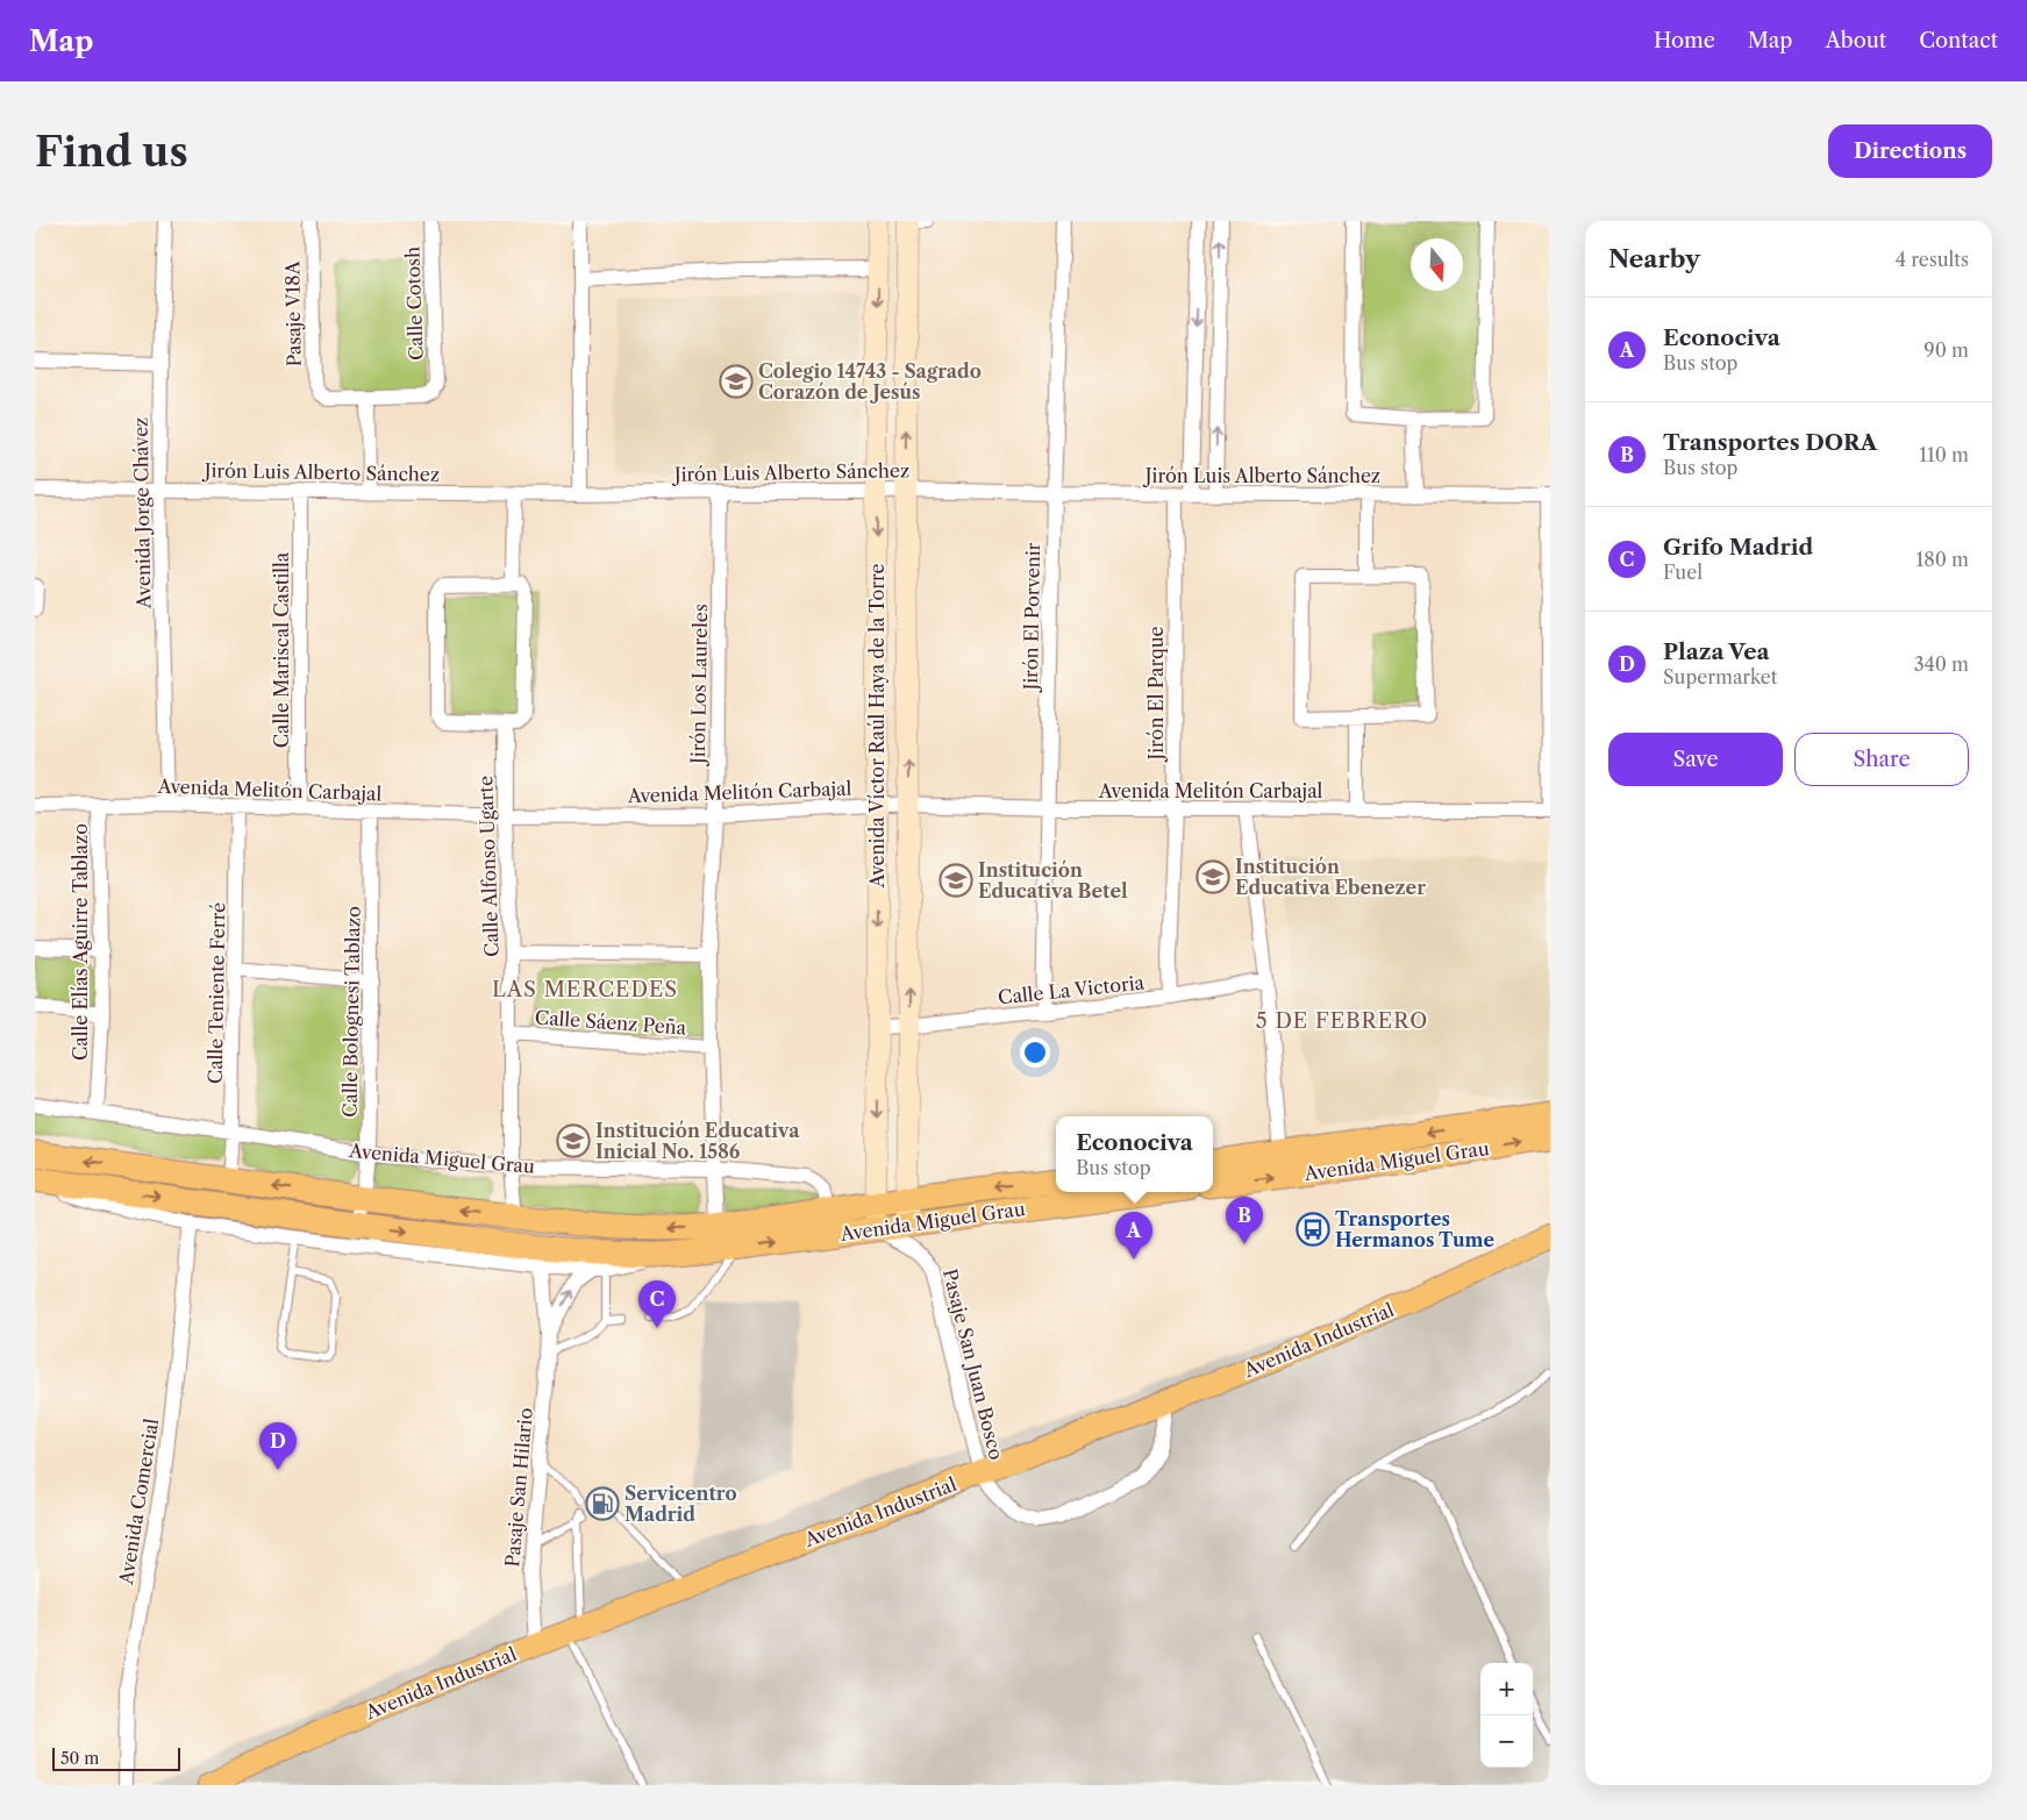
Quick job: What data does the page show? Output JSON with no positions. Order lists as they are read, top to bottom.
{
  "streets": {
    "highway": ["Avenida Miguel Grau"],
    "main road": ["Avenida Víctor Raúl Haya de la Torre", "Avenida Industrial"],
    "street": [
      "Calle Cotosh",
      "Pasaje V18A",
      "Jirón Luis Alberto Sánchez",
      "Avenida Jorge Chávez",
      "Jirón El Porvenir",
      "Calle Mariscal Castilla",
      "Jirón Los Laureles",
      "Jirón El Parque",
      "Avenida Melitón Carbajal",
      "Calle Alfonso Ugarte",
      "Calle Elías Aguirre Tablazo",
      "Calle La Victoria",
      "Calle Teniente Ferré",
      "Calle Bolognesi Tablazo",
      "Calle Sáenz Peña",
      "Pasaje San Juan Bosco",
      "Pasaje San Hilario",
      "Avenida Comercial"
    ]
  },
  "crossings": [
    ["Calle Cotosh", "Pasaje V18A"],
    ["Jirón Luis Alberto Sánchez", "Avenida Jorge Chávez"],
    ["Jirón Luis Alberto Sánchez", "Jirón El Porvenir"],
    ["Jirón Luis Alberto Sánchez", "Calle Mariscal Castilla"],
    ["Jirón Luis Alberto Sánchez", "Jirón Los Laureles"],
    ["Jirón Luis Alberto Sánchez", "Jirón El Parque"],
    ["Jirón Luis Alberto Sánchez", "Avenida Víctor Raúl Haya de la Torre"],
    ["Avenida Jorge Chávez", "Avenida Melitón Carbajal"],
    ["Jirón El Porvenir", "Avenida Melitón Carbajal"],
    ["Jirón El Porvenir", "Calle La Victoria"],
    ["Calle Mariscal Castilla", "Avenida Melitón Carbajal"],
    ["Jirón Los Laureles", "Avenida Melitón Carbajal"],
    ["Jirón Los Laureles", "Calle Sáenz Peña"],
    ["Jirón Los Laureles", "Avenida Miguel Grau"],
    ["Jirón El Parque", "Avenida Melitón Carbajal"],
    ["Jirón El Parque", "Calle La Victoria"],
    ["Avenida Víctor Raúl Haya de la Torre", "Avenida Melitón Carbajal"],
    ["Avenida Víctor Raúl Haya de la Torre", "Calle La Victoria"],
    ["Avenida Víctor Raúl Haya de la Torre", "Avenida Miguel Grau"],
    ["Avenida Víctor Raúl Haya de la Torre", "Pasaje San Juan Bosco"],
    ["Avenida Melitón Carbajal", "Calle Alfonso Ugarte"],
    ["Avenida Melitón Carbajal", "Calle Elías Aguirre Tablazo"],
    ["Avenida Melitón Carbajal", "Calle Teniente Ferré"],
    ["Avenida Melitón Carbajal", "Calle Bolognesi Tablazo"],
    ["Calle Alfonso Ugarte", "Calle Sáenz Peña"],
    ["Calle Alfonso Ugarte", "Avenida Miguel Grau"],
    ["Calle Elías Aguirre Tablazo", "Avenida Miguel Grau"],
    ["Calle Teniente Ferré", "Avenida Miguel Grau"],
    ["Calle Bolognesi Tablazo", "Avenida Miguel Grau"],
    ["Avenida Miguel Grau", "Pasaje San Juan Bosco"],
    ["Avenida Miguel Grau", "Pasaje San Hilario"],
    ["Avenida Miguel Grau", "Avenida Comercial"],
    ["Avenida Industrial", "Pasaje San Juan Bosco"],
    ["Avenida Industrial", "Pasaje San Hilario"]
  ],
  "districts": ["LAS MERCEDES", "5 DE FEBRERO"],
  "places": {
    "school or university": [
      "Colegio 14743 - Sagrado Corazón de Jesús",
      "Institución Educativa Ebenezer",
      "Institución Educativa Betel",
      "Institución Educativa Inicial No. 1586"
    ],
    "bus stop": ["Transportes Hermanos Tume"],
    "fuel station": ["Servicentro Madrid"]
  },
  "scale_bar": "50 m",
  "north": "bottom",
  "page": {
    "header": "Map",
    "nav": [
      "Home",
      "Map",
      "About",
      "Contact"
    ],
    "buttons": [
      "Directions",
      ["Save", "Share"]
    ],
    "title": "Find us",
    "heading": ["Nearby", "4 results"],
    "list": [
      {
        "mark": "A",
        "name": "Econociva",
        "note": "Bus stop",
        "value": "90 m"
      },
      {
        "mark": "B",
        "name": "Transportes DORA",
        "note": "Bus stop",
        "value": "110 m"
      },
      {
        "mark": "C",
        "name": "Grifo Madrid",
        "note": "Fuel",
        "value": "180 m"
      },
      {
        "mark": "D",
        "name": "Plaza Vea",
        "note": "Supermarket",
        "value": "340 m"
      }
    ],
    "popup": ["Econociva", "Bus stop"],
    "pins": [
      "B",
      "A",
      "C",
      "D"
    ],
    "map_buttons": ["+", "−"],
    "scale": "50 m"
  }
}
